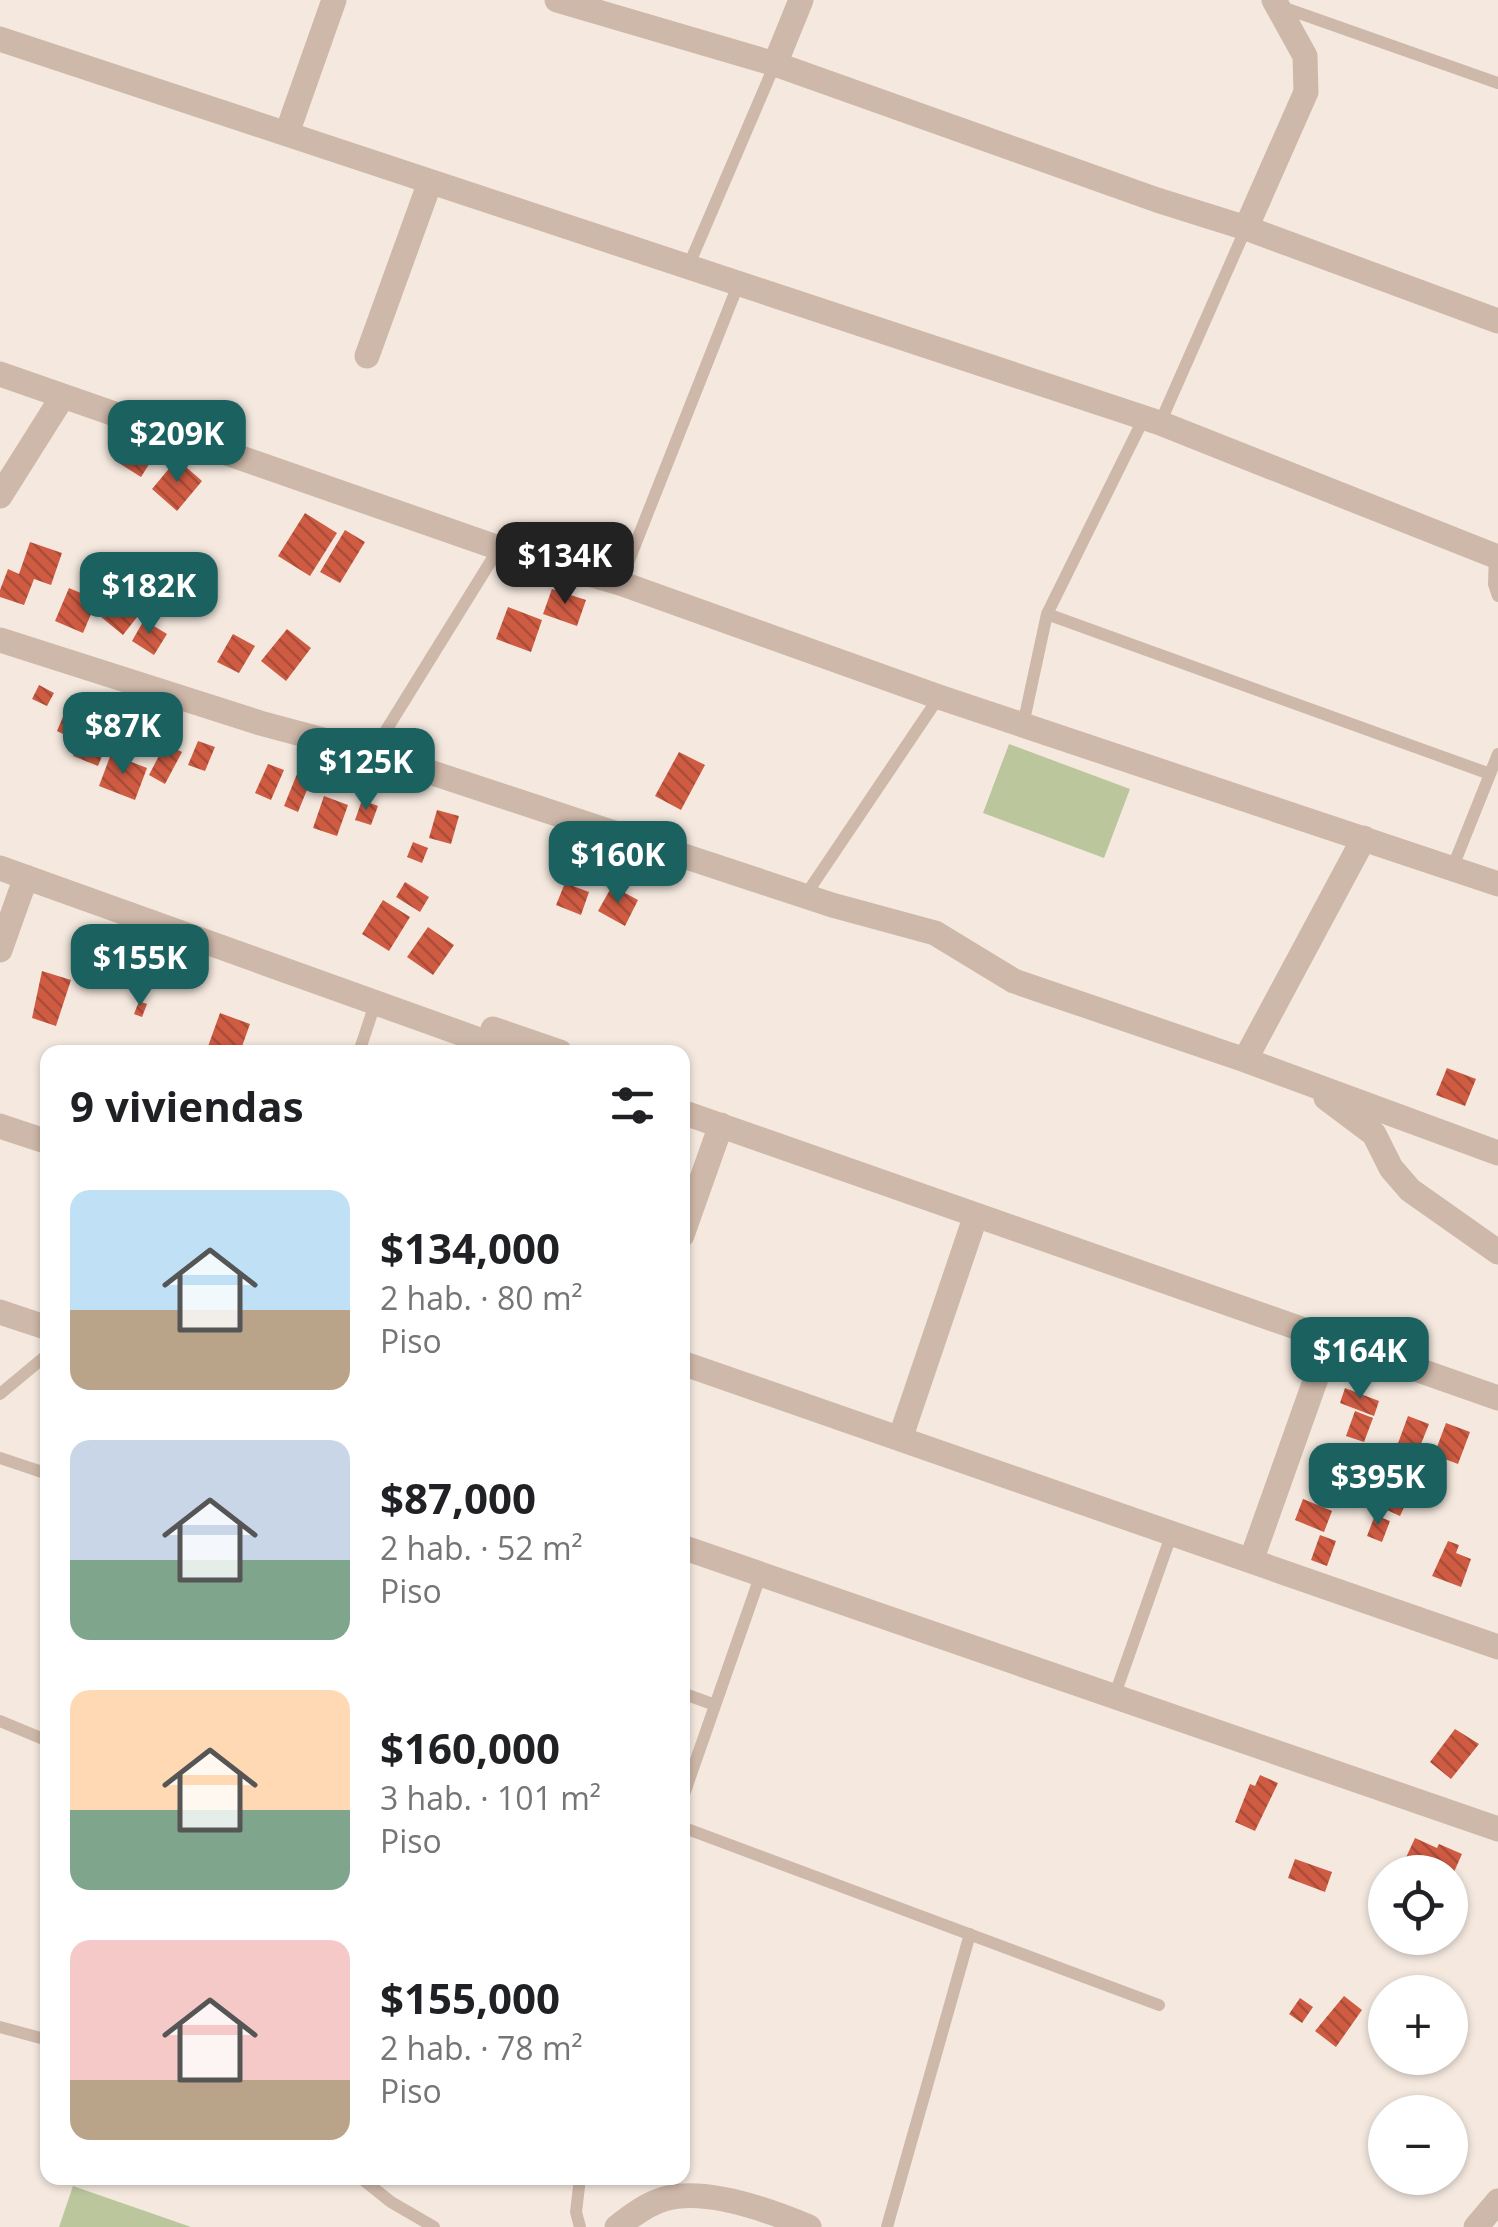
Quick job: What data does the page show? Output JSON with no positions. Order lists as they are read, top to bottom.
{
  "page": {
    "price": [
      "$209K",
      "$134K",
      "$182K",
      "$87K",
      "$125K",
      "$160K",
      "$155K",
      "$164K",
      "$395K"
    ],
    "heading": "9 viviendas",
    "list": [
      {
        "name": "$134,000",
        "note": "2 hab. · 80 m² · Piso"
      },
      {
        "name": "$87,000",
        "note": "2 hab. · 52 m² · Piso"
      },
      {
        "name": "$160,000",
        "note": "3 hab. · 101 m² · Piso"
      },
      {
        "name": "$155,000",
        "note": "2 hab. · 78 m² · Piso"
      }
    ],
    "map_buttons": ["+", "−"]
  }
}
